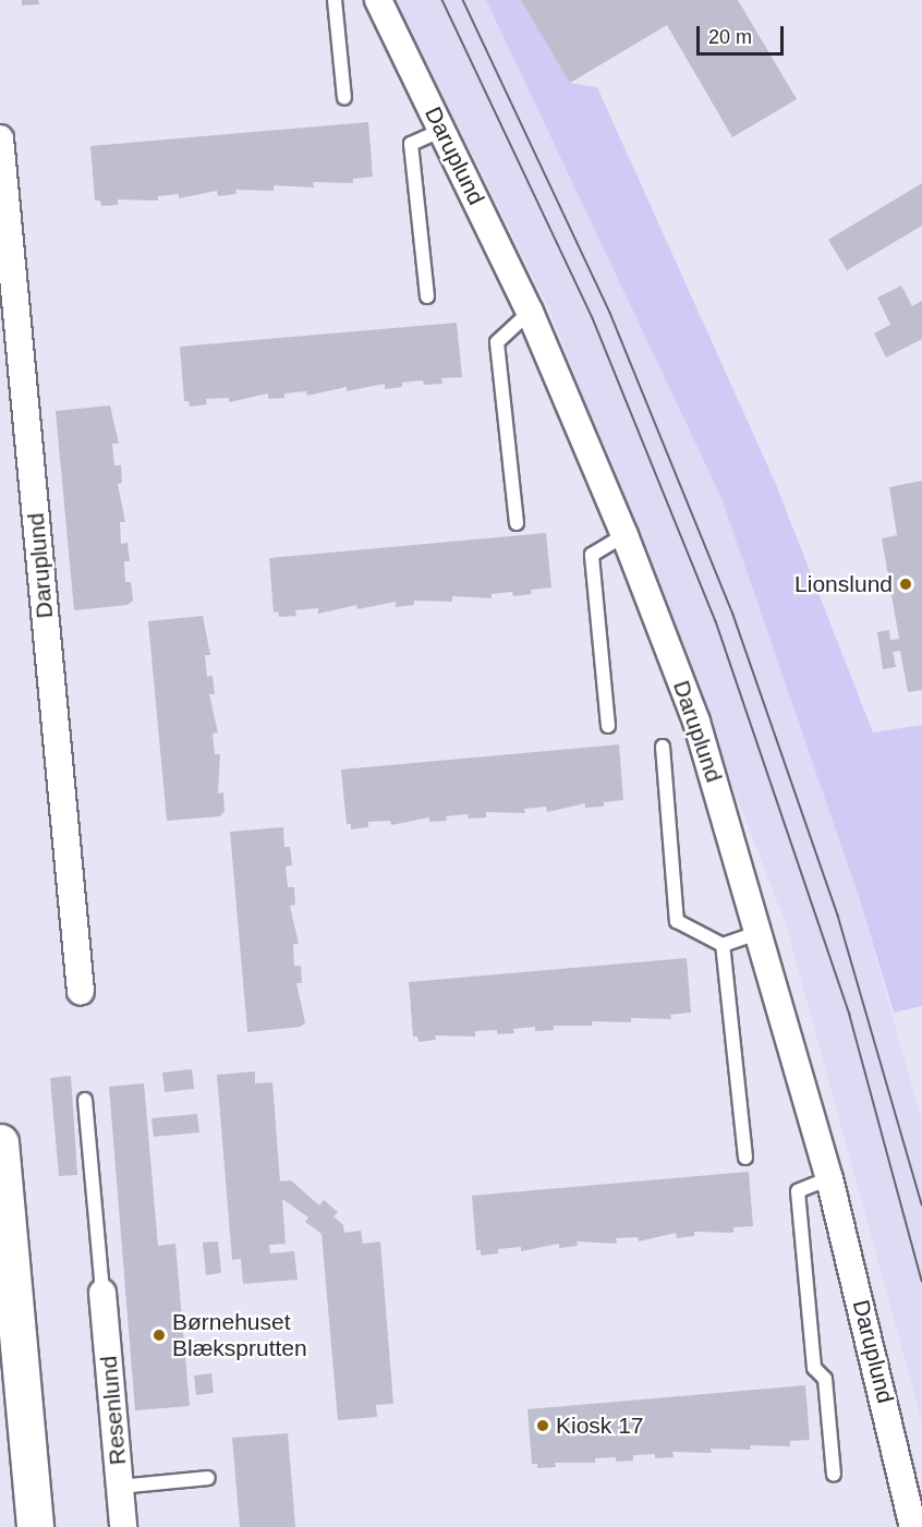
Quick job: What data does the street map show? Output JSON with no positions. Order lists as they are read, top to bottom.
{
  "streets": {
    "street": ["Daruplund", "Resenlund"]
  },
  "places": ["Lionslund", "Børnehuset Blæksprutten", "Kiosk 17"],
  "scale_bar": "20 m"
}
